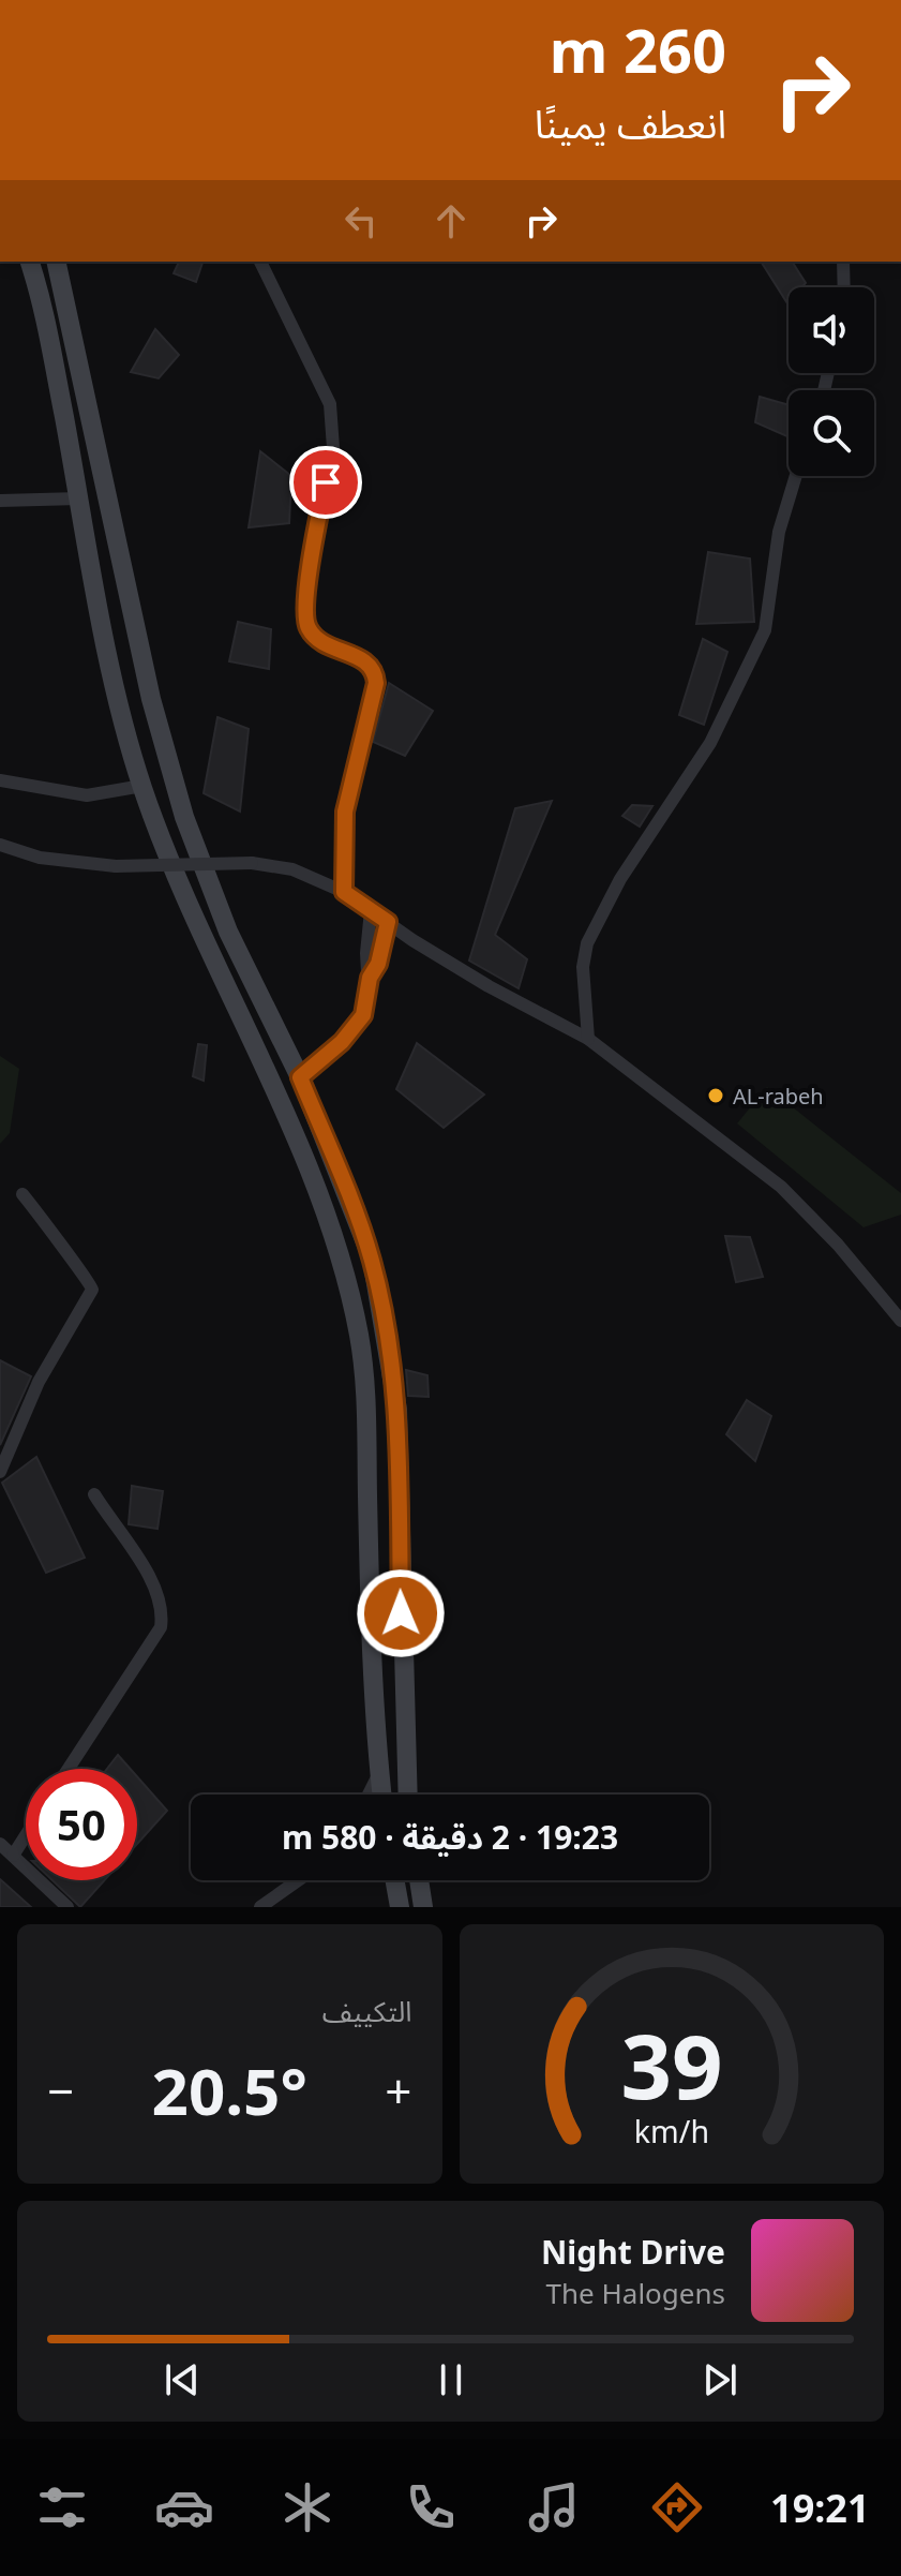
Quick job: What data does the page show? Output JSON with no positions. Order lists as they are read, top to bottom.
{
  "places": ["AL-rabeh"],
  "page": {
    "turn": ["260 m", "انعطف يمينًا"],
    "limit": "50",
    "trip": "19:23 · 2 دقيقة · 580 m",
    "tile": "التكييف",
    "heat": ["−", "20.5°", "+"],
    "song": ["Night Drive", "The Halogens"],
    "tabs": "19:21",
    "gauge": ["39", "km/h"]
  }
}
